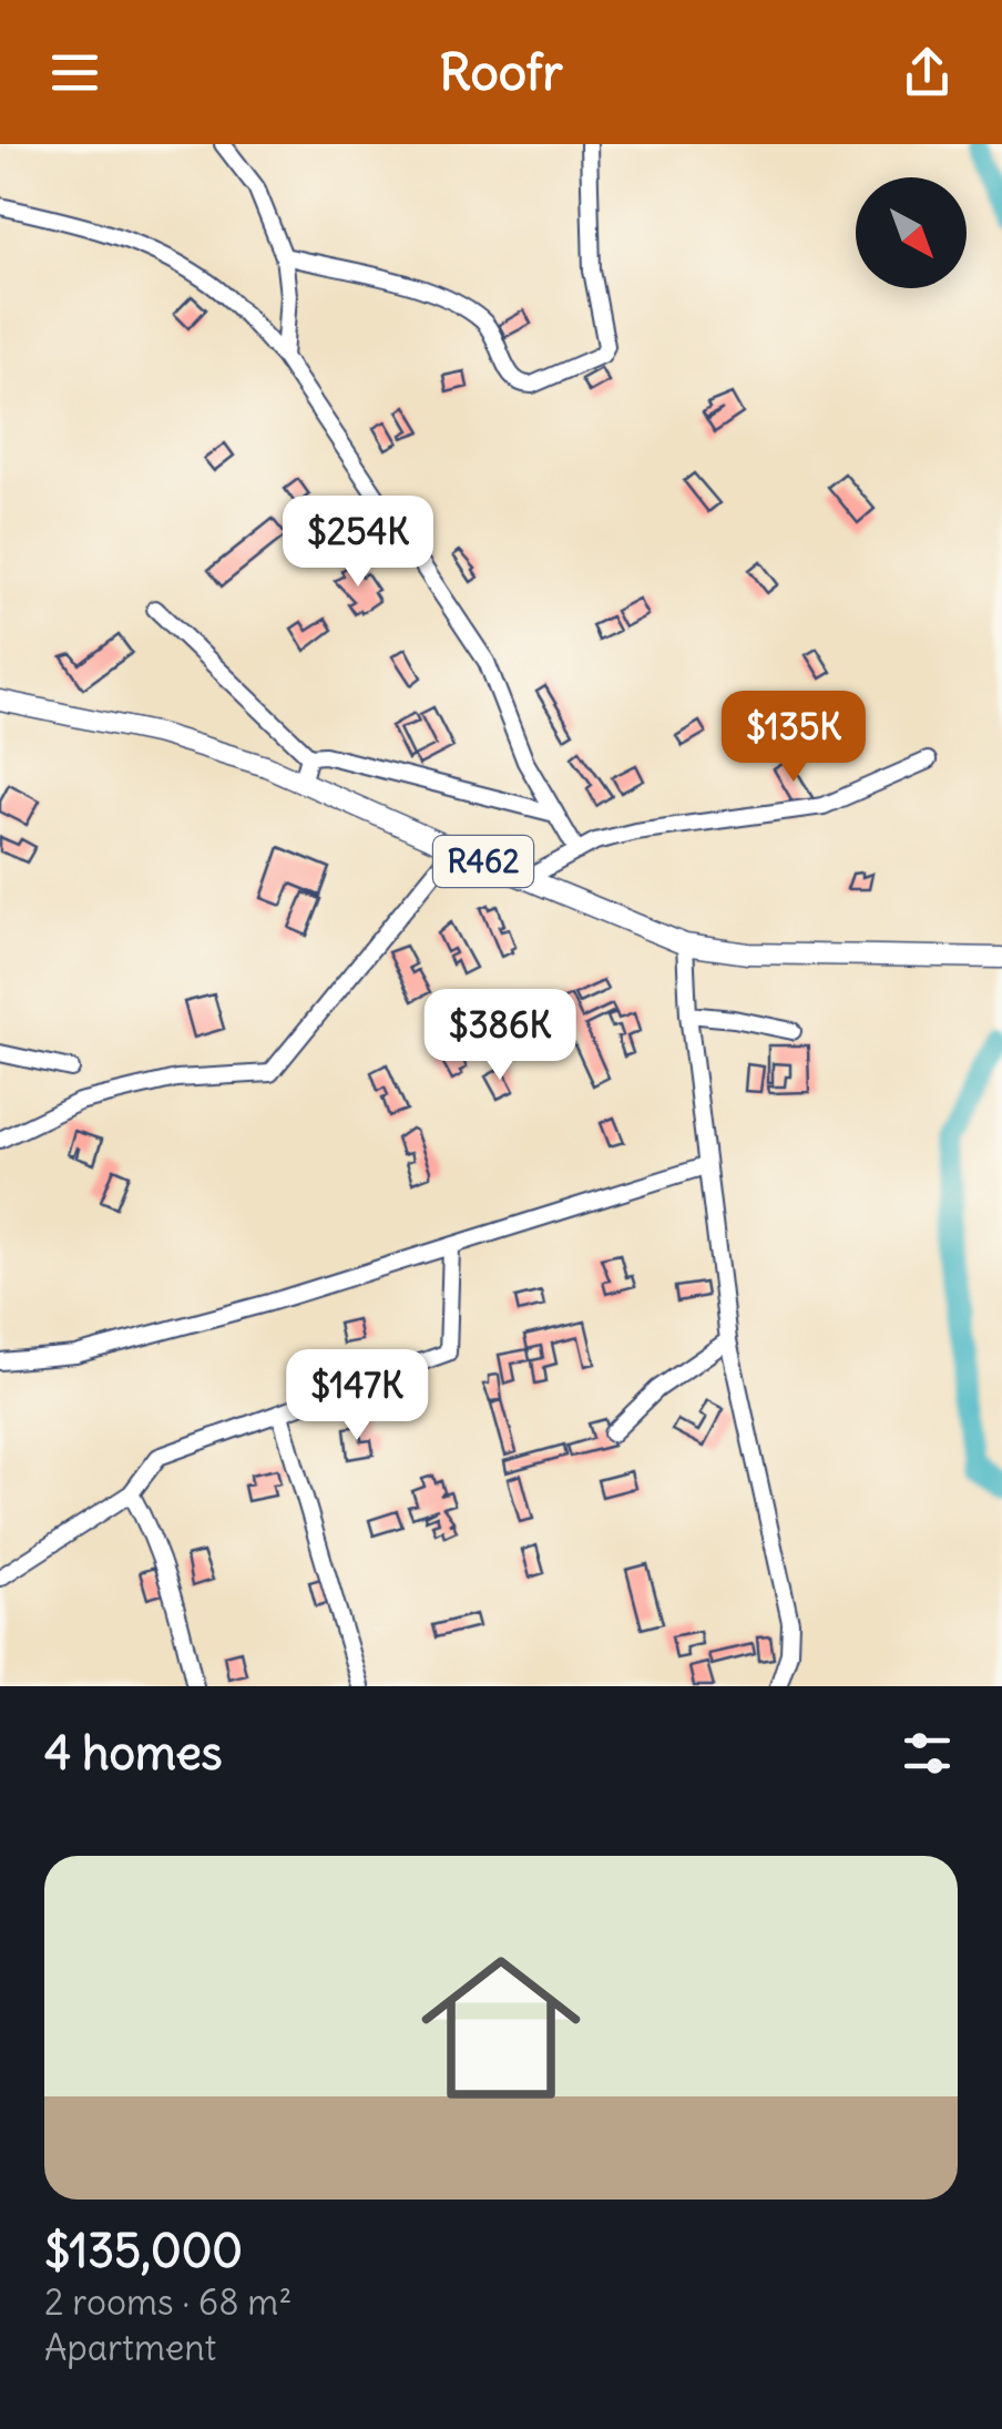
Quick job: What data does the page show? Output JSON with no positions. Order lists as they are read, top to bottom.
{
  "streets": {
    "main road": ["R462"]
  },
  "north": "bottom right",
  "page": {
    "header": "Roofr",
    "price": [
      "$254K",
      "$135K",
      "$386K",
      "$147K"
    ],
    "heading": "4 homes",
    "list": [
      {
        "name": "$135,000",
        "note": "2 rooms · 68 m² · Apartment"
      }
    ]
  }
}
